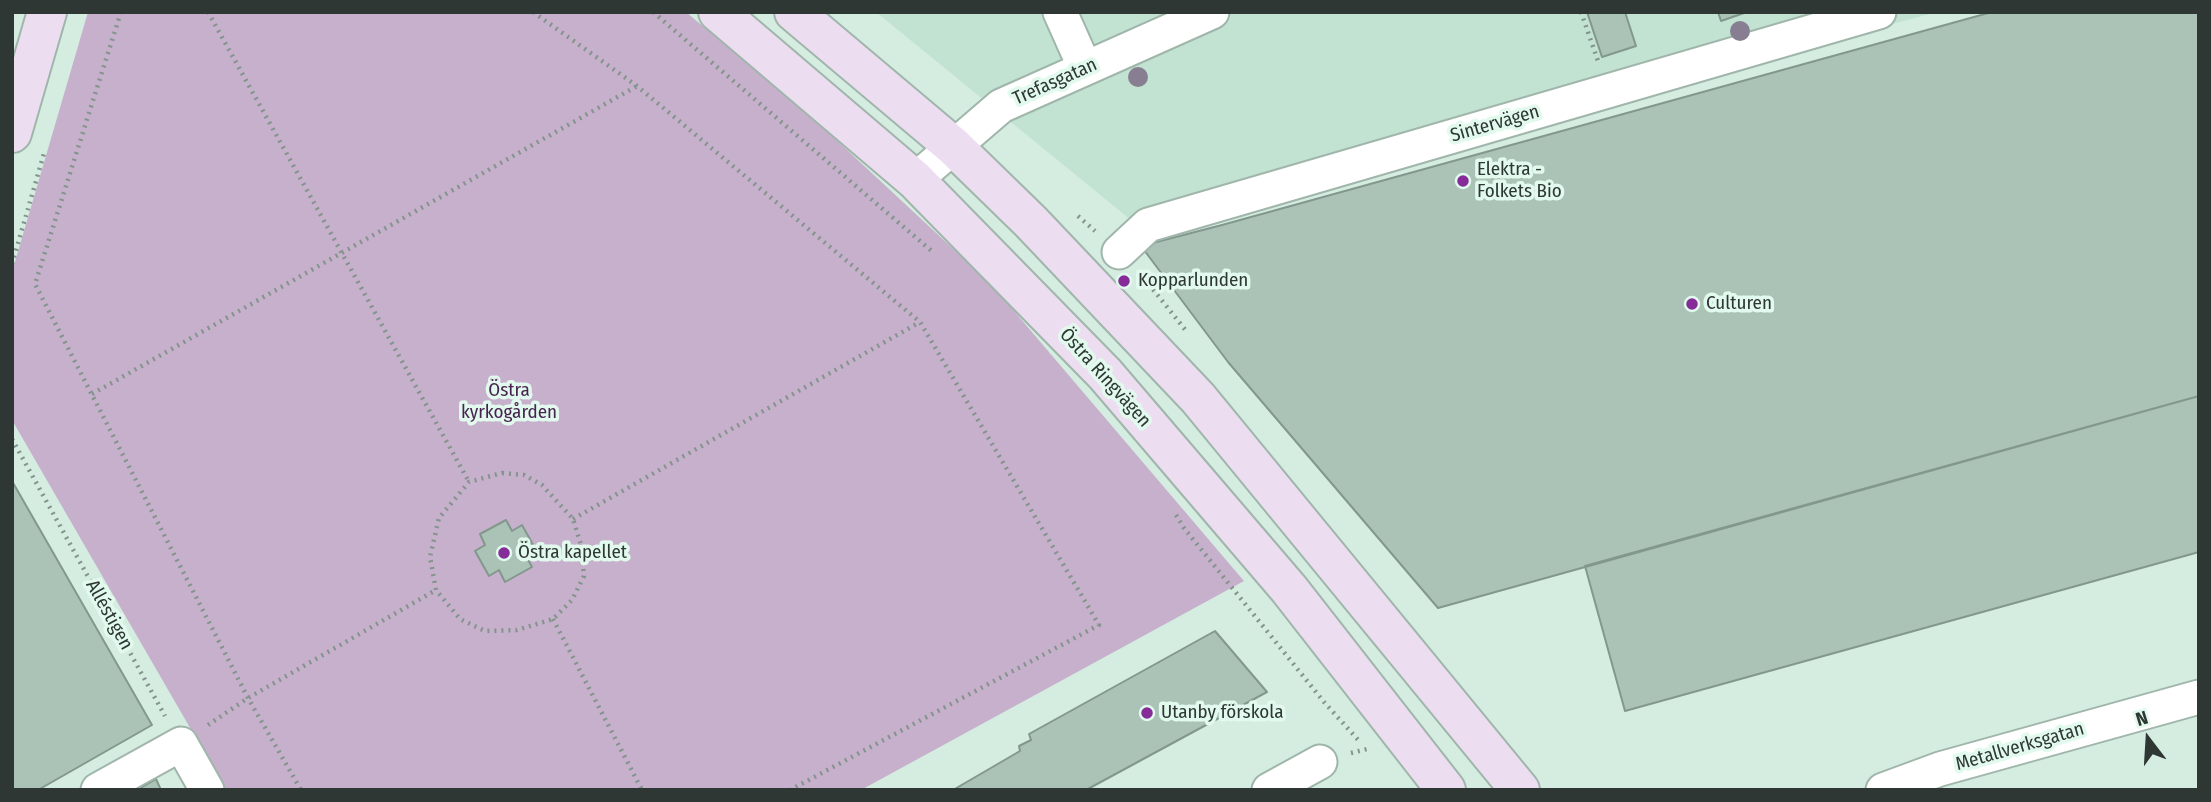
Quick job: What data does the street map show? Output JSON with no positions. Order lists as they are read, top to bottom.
{
  "streets": {
    "main road": ["Östra Ringvägen"],
    "street": ["Trefasgatan", "Sintervägen", "Metallverksgatan"],
    "path": ["Alléstigen"]
  },
  "crossings": [
    ["Trefasgatan", "Östra Ringvägen"]
  ],
  "parks": ["Östra kyrkogården"],
  "places": [
    "Elektra - Folkets Bio",
    "Kopparlunden",
    "Culturen",
    "Östra kapellet",
    "Utanby förskola"
  ],
  "north": "top"
}
